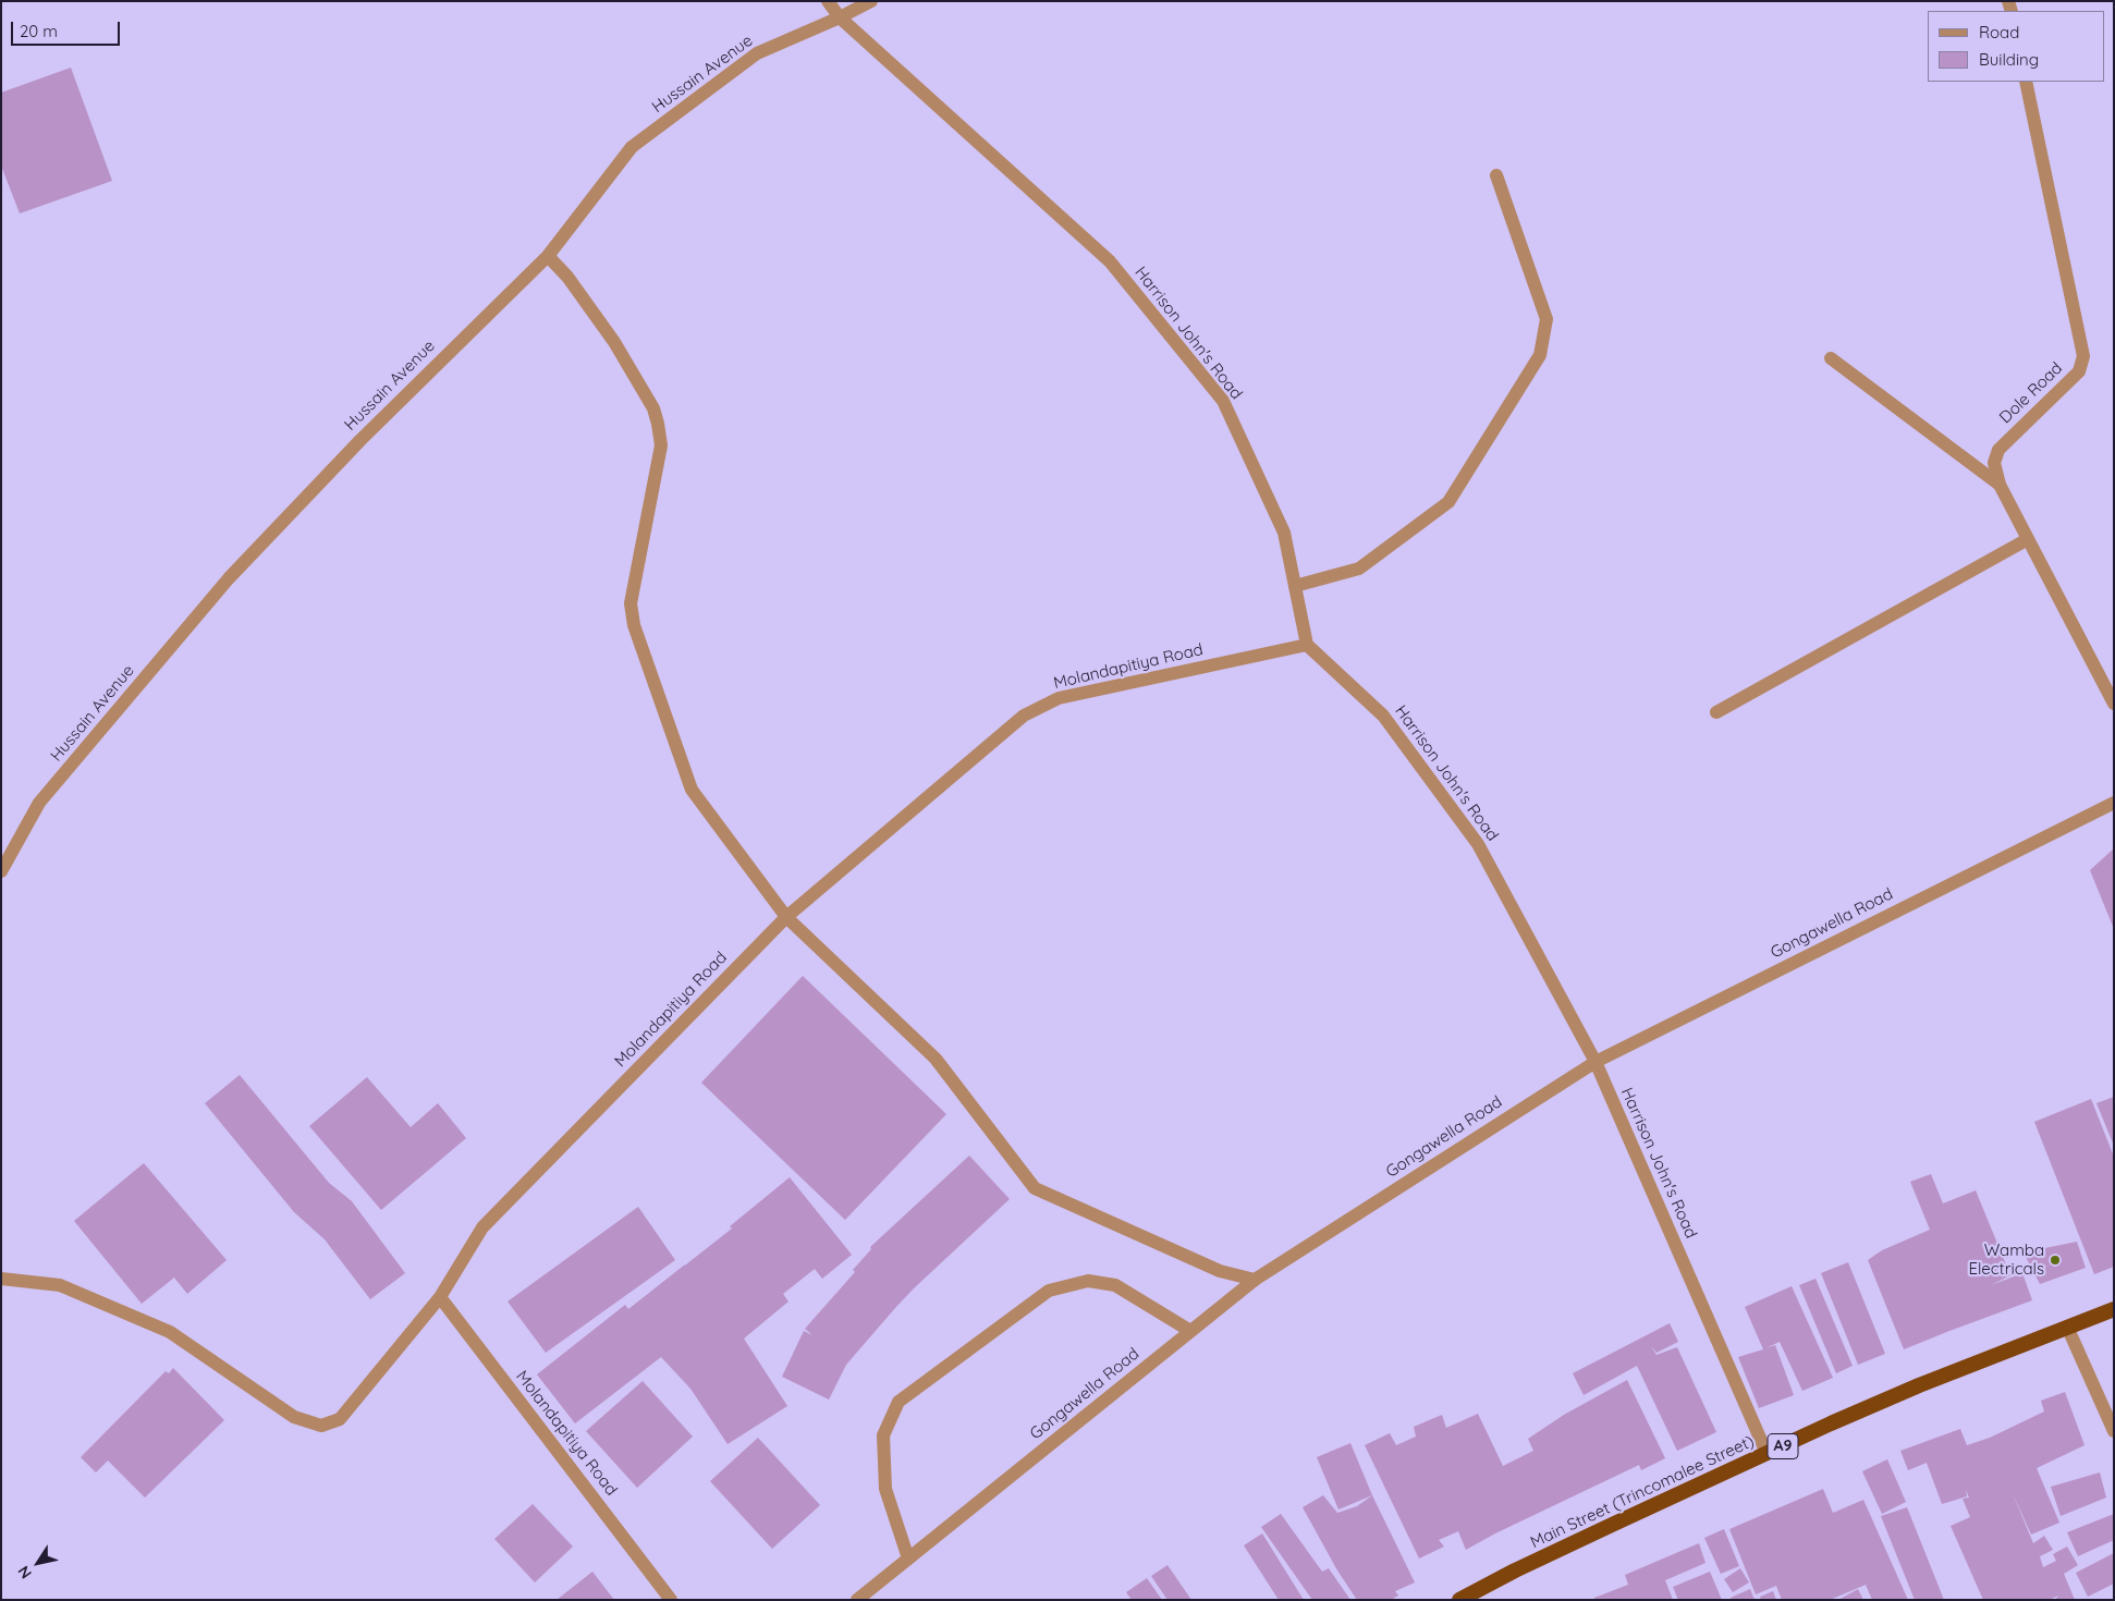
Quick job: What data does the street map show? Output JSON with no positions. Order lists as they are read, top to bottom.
{
  "streets": {
    "highway": ["A9", "Main Street (Trincomalee Street)"],
    "street": [
      "Hussain Avenue",
      "Harrison John's Road",
      "Dole Road",
      "Molandapitiya Road",
      "Gongawella Road"
    ]
  },
  "crossings": [
    ["Hussain Avenue", "Harrison John's Road"],
    ["Harrison John's Road", "Molandapitiya Road"],
    ["Harrison John's Road", "Gongawella Road"],
    ["Harrison John's Road", "Main Street (Trincomalee Street)"]
  ],
  "places": ["Wamba Electricals"],
  "legend": ["Road", "Building"],
  "scale_bar": "20 m",
  "north": "bottom left"
}
